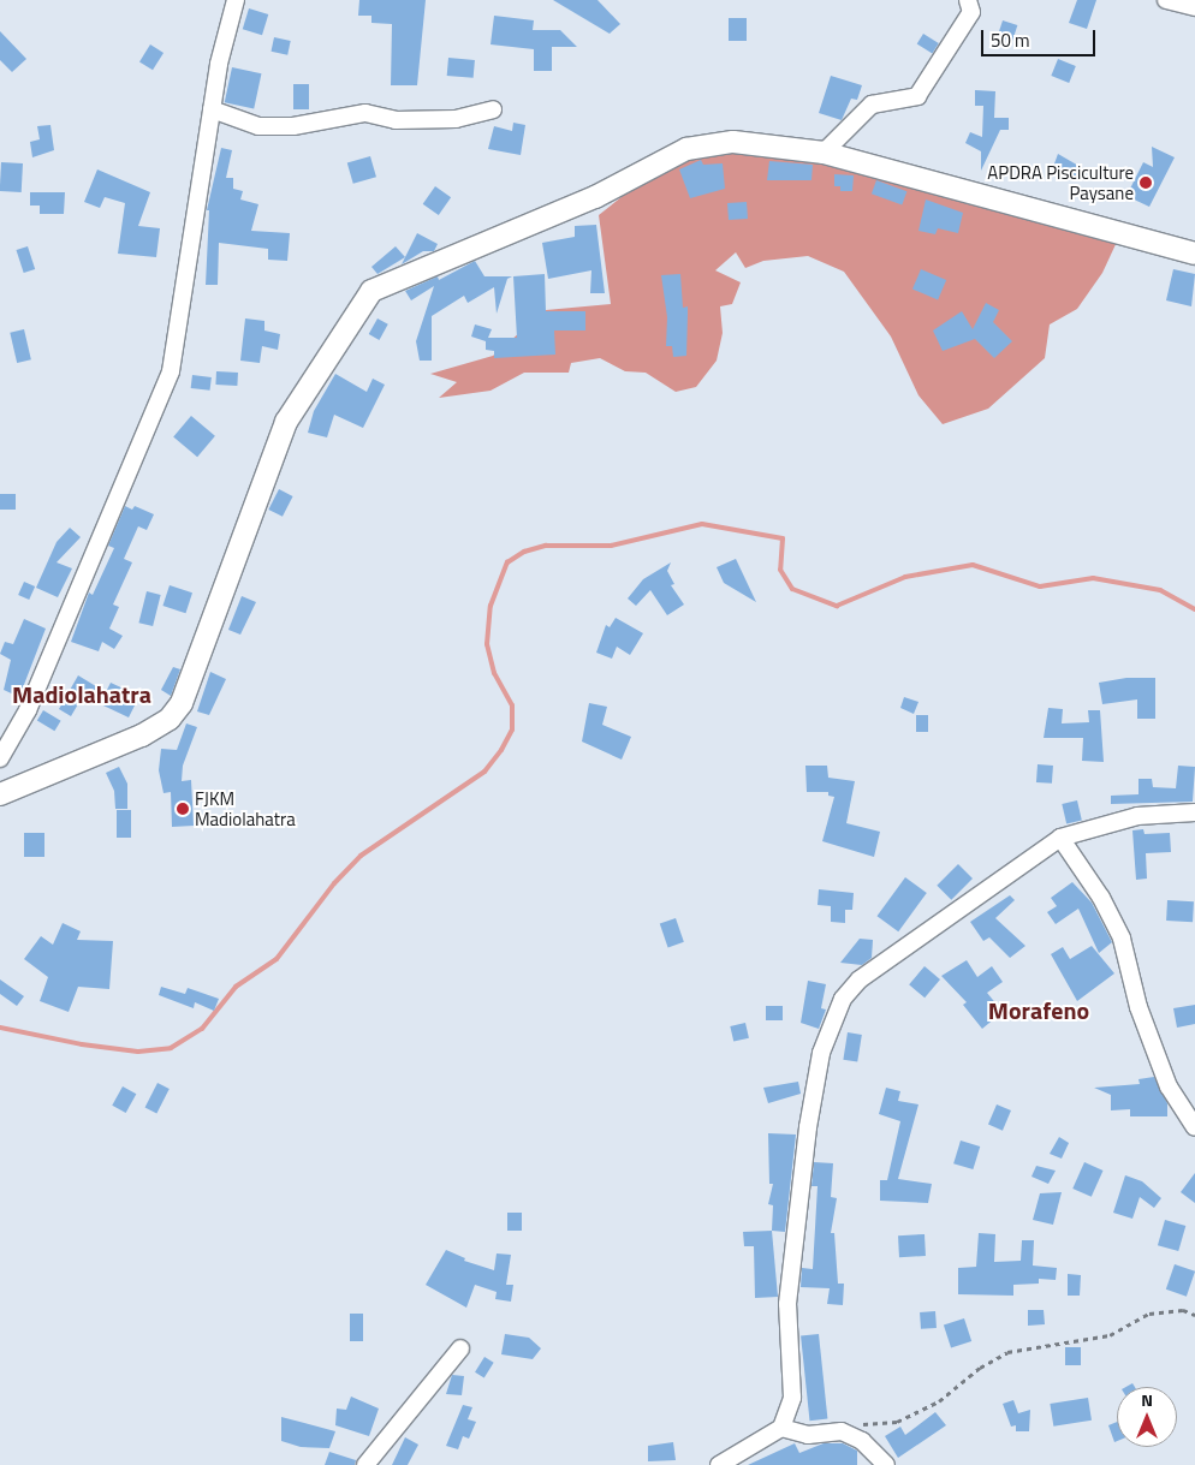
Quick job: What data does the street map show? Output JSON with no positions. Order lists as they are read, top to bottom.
{
  "districts": ["Madiolahatra", "Morafeno"],
  "places": ["APDRA Pisciculture Paysane", "FJKM Madiolahatra"],
  "scale_bar": "50 m",
  "north": "top"
}
